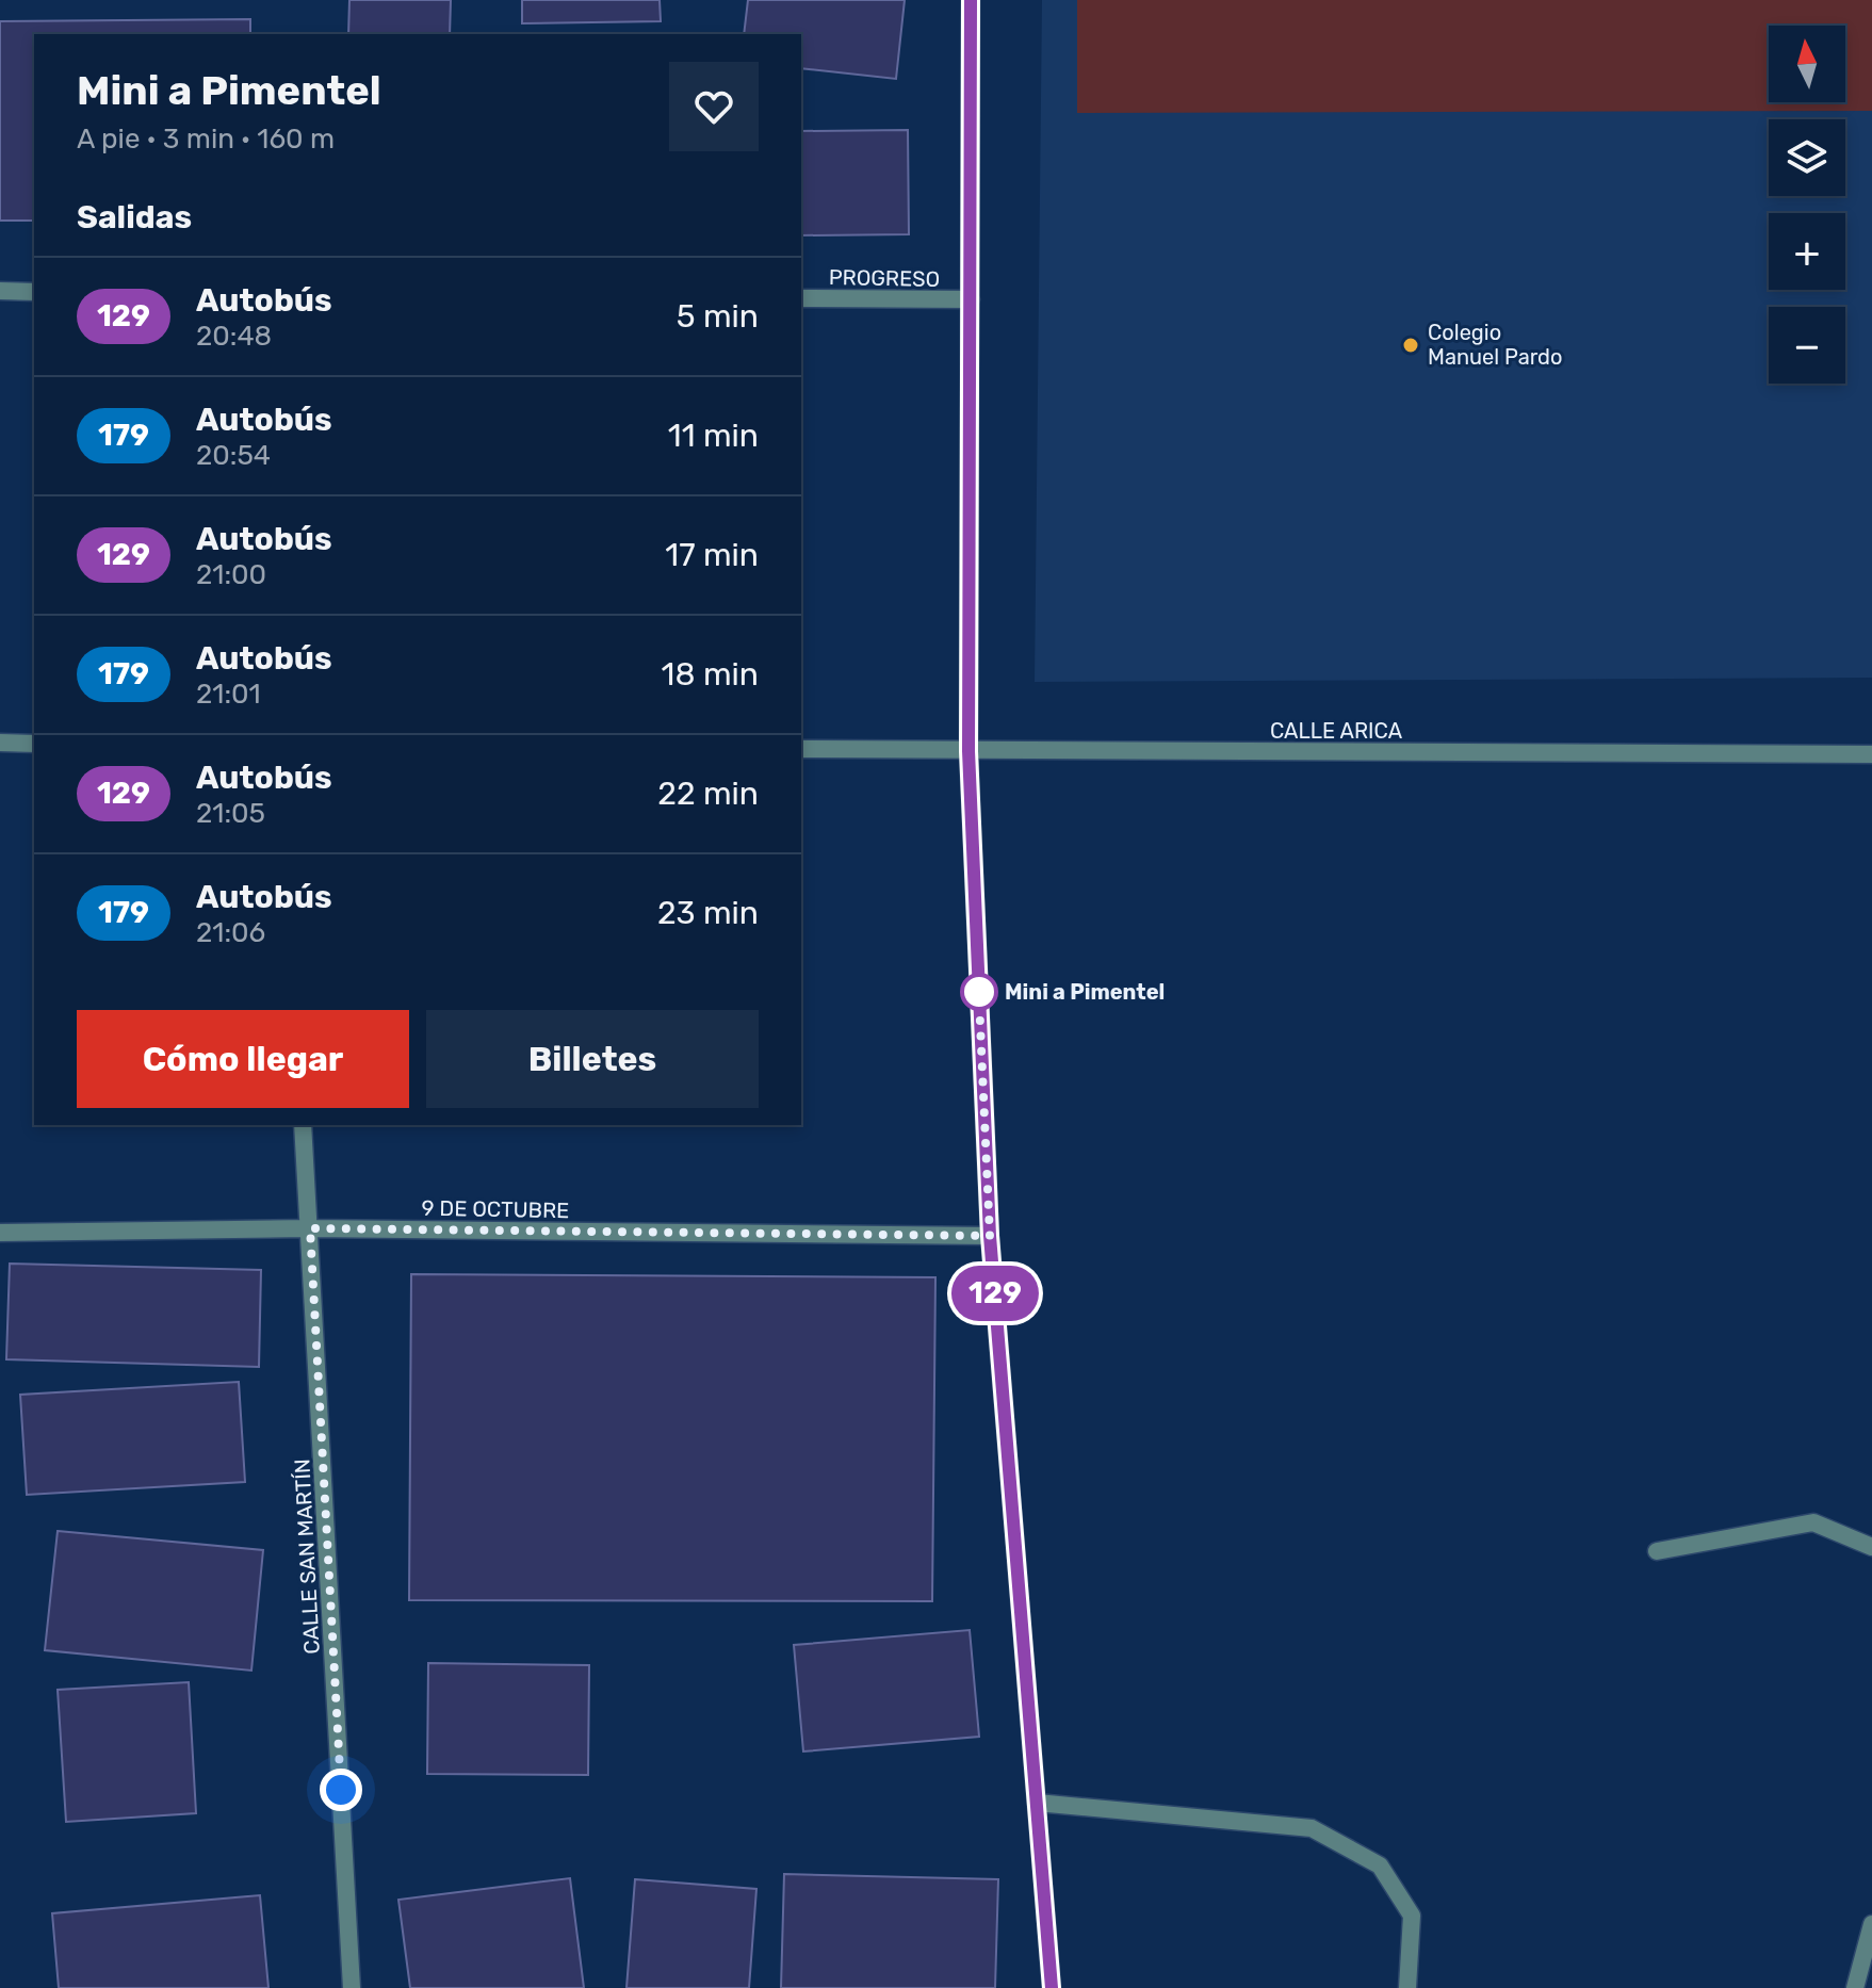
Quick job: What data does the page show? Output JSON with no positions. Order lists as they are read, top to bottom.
{
  "streets": {
    "street": [
      "PROGRESO",
      "CALLE ARICA",
      "9 DE OCTUBRE",
      "CALLE SAN MARTÍN"
    ]
  },
  "crossings": [
    ["9 DE OCTUBRE", "CALLE SAN MARTÍN"]
  ],
  "places": ["Colegio Manuel Pardo", "Mini a Pimentel"],
  "lines": ["bus line 129"],
  "north": "top",
  "page": {
    "on_map": "129",
    "map_buttons": ["+", "−"],
    "heading": [
      ["Mini a Pimentel", "A pie · 3 min · 160 m"],
      "Salidas"
    ],
    "list": [
      {
        "mark": "129",
        "name": "Autobús",
        "note": "20:48",
        "value": "5 min"
      },
      {
        "mark": "179",
        "name": "Autobús",
        "note": "20:54",
        "value": "11 min"
      },
      {
        "mark": "129",
        "name": "Autobús",
        "note": "21:00",
        "value": "17 min"
      },
      {
        "mark": "179",
        "name": "Autobús",
        "note": "21:01",
        "value": "18 min"
      },
      {
        "mark": "129",
        "name": "Autobús",
        "note": "21:05",
        "value": "22 min"
      },
      {
        "mark": "179",
        "name": "Autobús",
        "note": "21:06",
        "value": "23 min"
      }
    ],
    "buttons": ["Cómo llegar", "Billetes"]
  }
}
